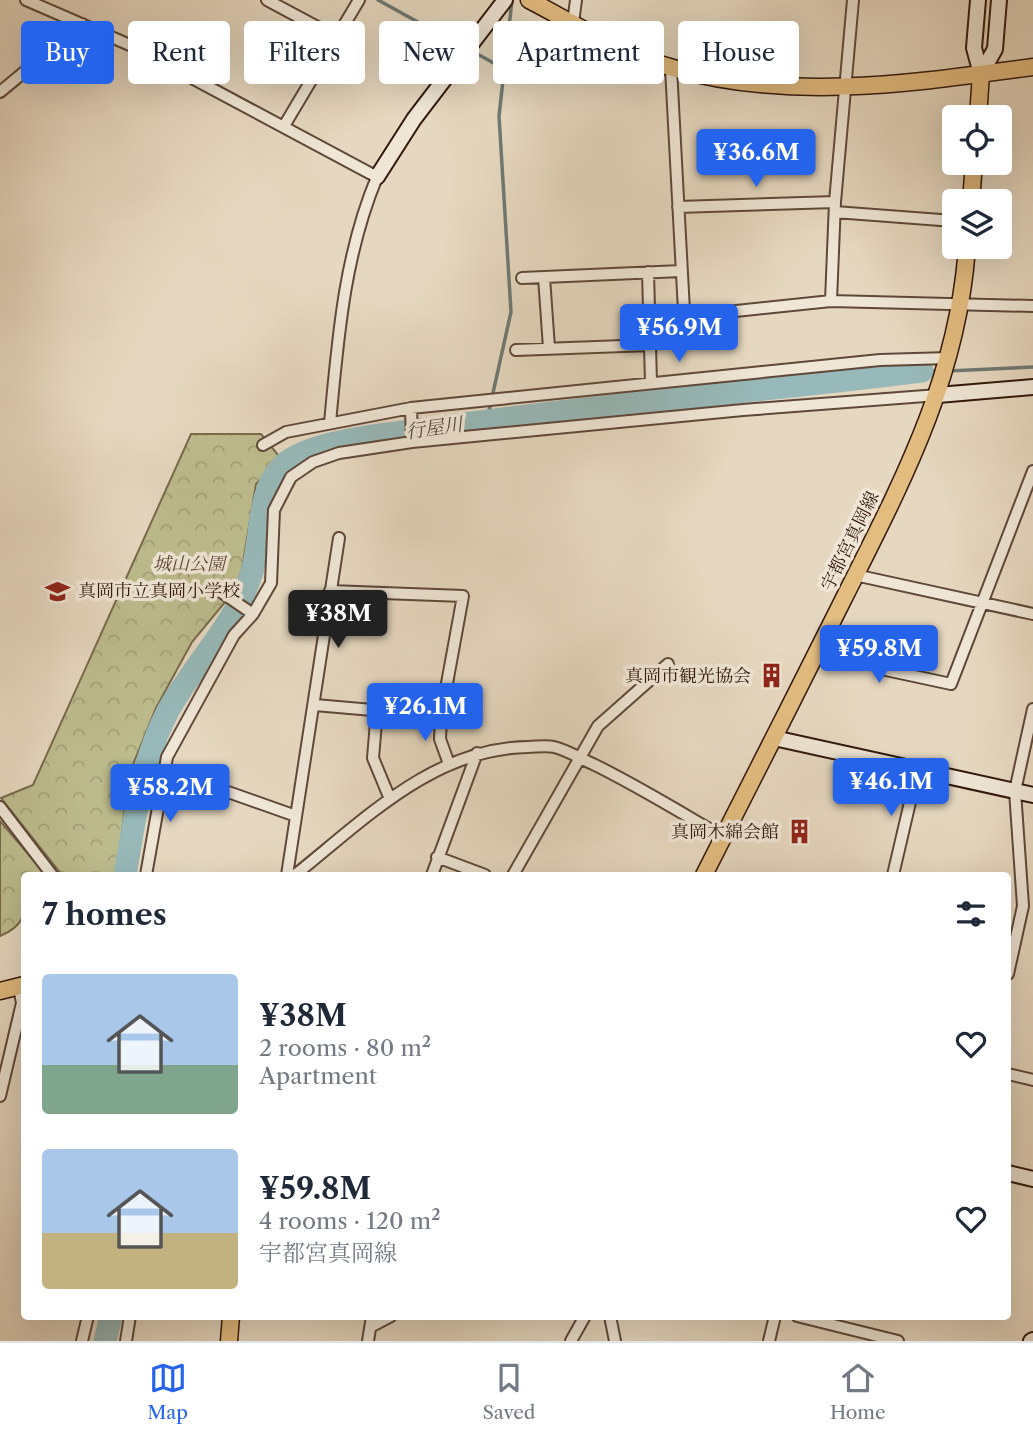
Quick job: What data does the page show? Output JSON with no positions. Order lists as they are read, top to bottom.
{
  "streets": {
    "main road": ["宇都宮真岡線"]
  },
  "water": ["行屋川"],
  "parks": ["城山公園"],
  "places": {
    "school or university": ["真岡市立真岡小学校"],
    "building": ["真岡市観光協会", "真岡木綿会館"]
  },
  "page": {
    "chip": [
      "Buy",
      "Rent",
      "Filters",
      "New",
      "Apartment",
      "House"
    ],
    "price": [
      "¥36.6M",
      "¥56.9M",
      "¥38M",
      "¥59.8M",
      "¥26.1M",
      "¥46.1M",
      "¥58.2M"
    ],
    "heading": "7 homes",
    "list": [
      {
        "name": "¥38M",
        "note": "2 rooms · 80 m² · Apartment"
      },
      {
        "name": "¥59.8M",
        "note": "4 rooms · 120 m² · 宇都宮真岡線"
      }
    ],
    "tabs": ["Map", "Saved", "Home"]
  }
}
